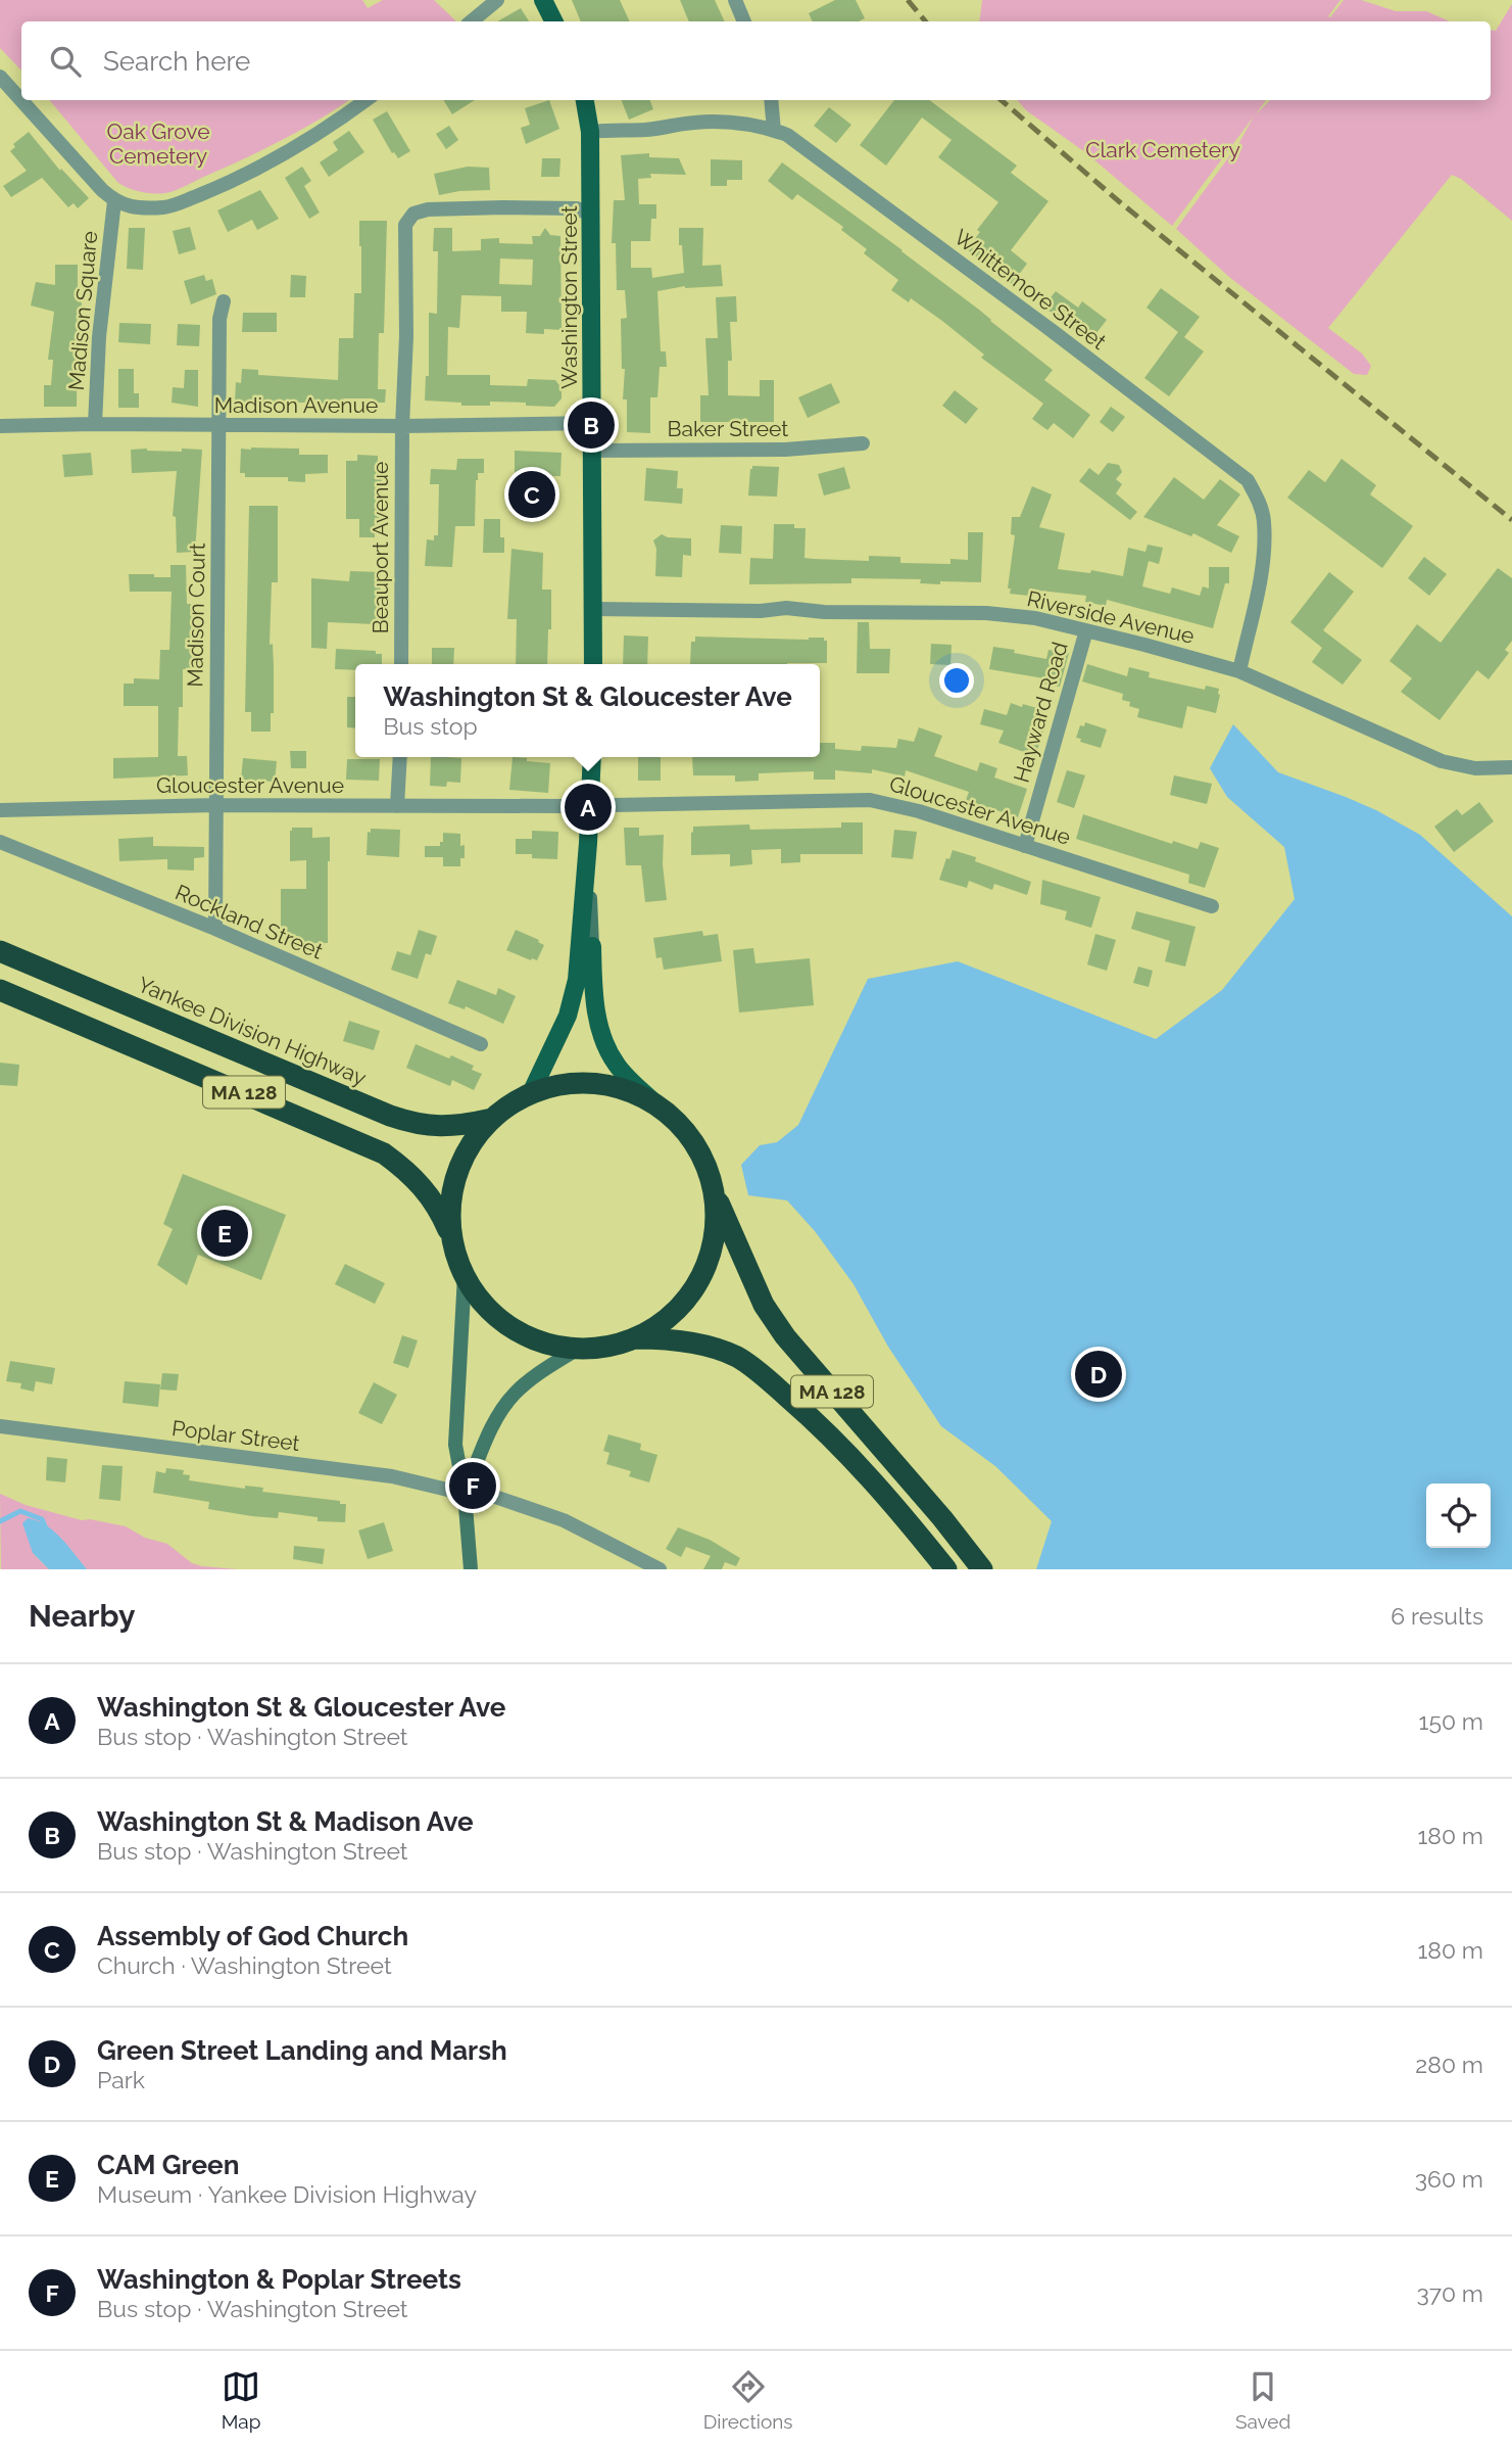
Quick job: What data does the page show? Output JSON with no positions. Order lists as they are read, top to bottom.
{
  "streets": {
    "highway": ["Yankee Division Highway", "MA 128"],
    "main road": ["Washington Street"],
    "street": [
      "Whittemore Street",
      "Madison Square",
      "Madison Avenue",
      "Baker Street",
      "Beauport Avenue",
      "Madison Court",
      "Riverside Avenue",
      "Hayward Road",
      "Gloucester Avenue",
      "Rockland Street",
      "Poplar Street"
    ]
  },
  "crossings": [
    ["Whittemore Street", "Washington Street"],
    ["Whittemore Street", "Riverside Avenue"],
    ["Washington Street", "Madison Avenue"],
    ["Washington Street", "Baker Street"],
    ["Washington Street", "Beauport Avenue"],
    ["Washington Street", "Riverside Avenue"],
    ["Madison Square", "Madison Avenue"],
    ["Madison Avenue", "Beauport Avenue"],
    ["Madison Avenue", "Madison Court"],
    ["Madison Court", "Gloucester Avenue"],
    ["Madison Court", "Rockland Street"],
    ["Riverside Avenue", "Hayward Road"],
    ["Hayward Road", "Gloucester Avenue"],
    ["Yankee Division Highway", "MA 128"]
  ],
  "parks": ["Oak Grove Cemetery", "Clark Cemetery"],
  "page": {
    "search": "Search here",
    "pins": [
      "B",
      "C",
      "A",
      "E",
      "D",
      "F"
    ],
    "popup": ["Washington St & Gloucester Ave", "Bus stop"],
    "heading": ["Nearby", "6 results"],
    "list": [
      {
        "mark": "A",
        "name": "Washington St & Gloucester Ave",
        "note": "Bus stop · Washington Street",
        "value": "150 m"
      },
      {
        "mark": "B",
        "name": "Washington St & Madison Ave",
        "note": "Bus stop · Washington Street",
        "value": "180 m"
      },
      {
        "mark": "C",
        "name": "Assembly of God Church",
        "note": "Church · Washington Street",
        "value": "180 m"
      },
      {
        "mark": "D",
        "name": "Green Street Landing and Marsh",
        "note": "Park",
        "value": "280 m"
      },
      {
        "mark": "E",
        "name": "CAM Green",
        "note": "Museum · Yankee Division Highway",
        "value": "360 m"
      },
      {
        "mark": "F",
        "name": "Washington & Poplar Streets",
        "note": "Bus stop · Washington Street",
        "value": "370 m"
      }
    ],
    "nav": ["Map", "Directions", "Saved"]
  }
}
